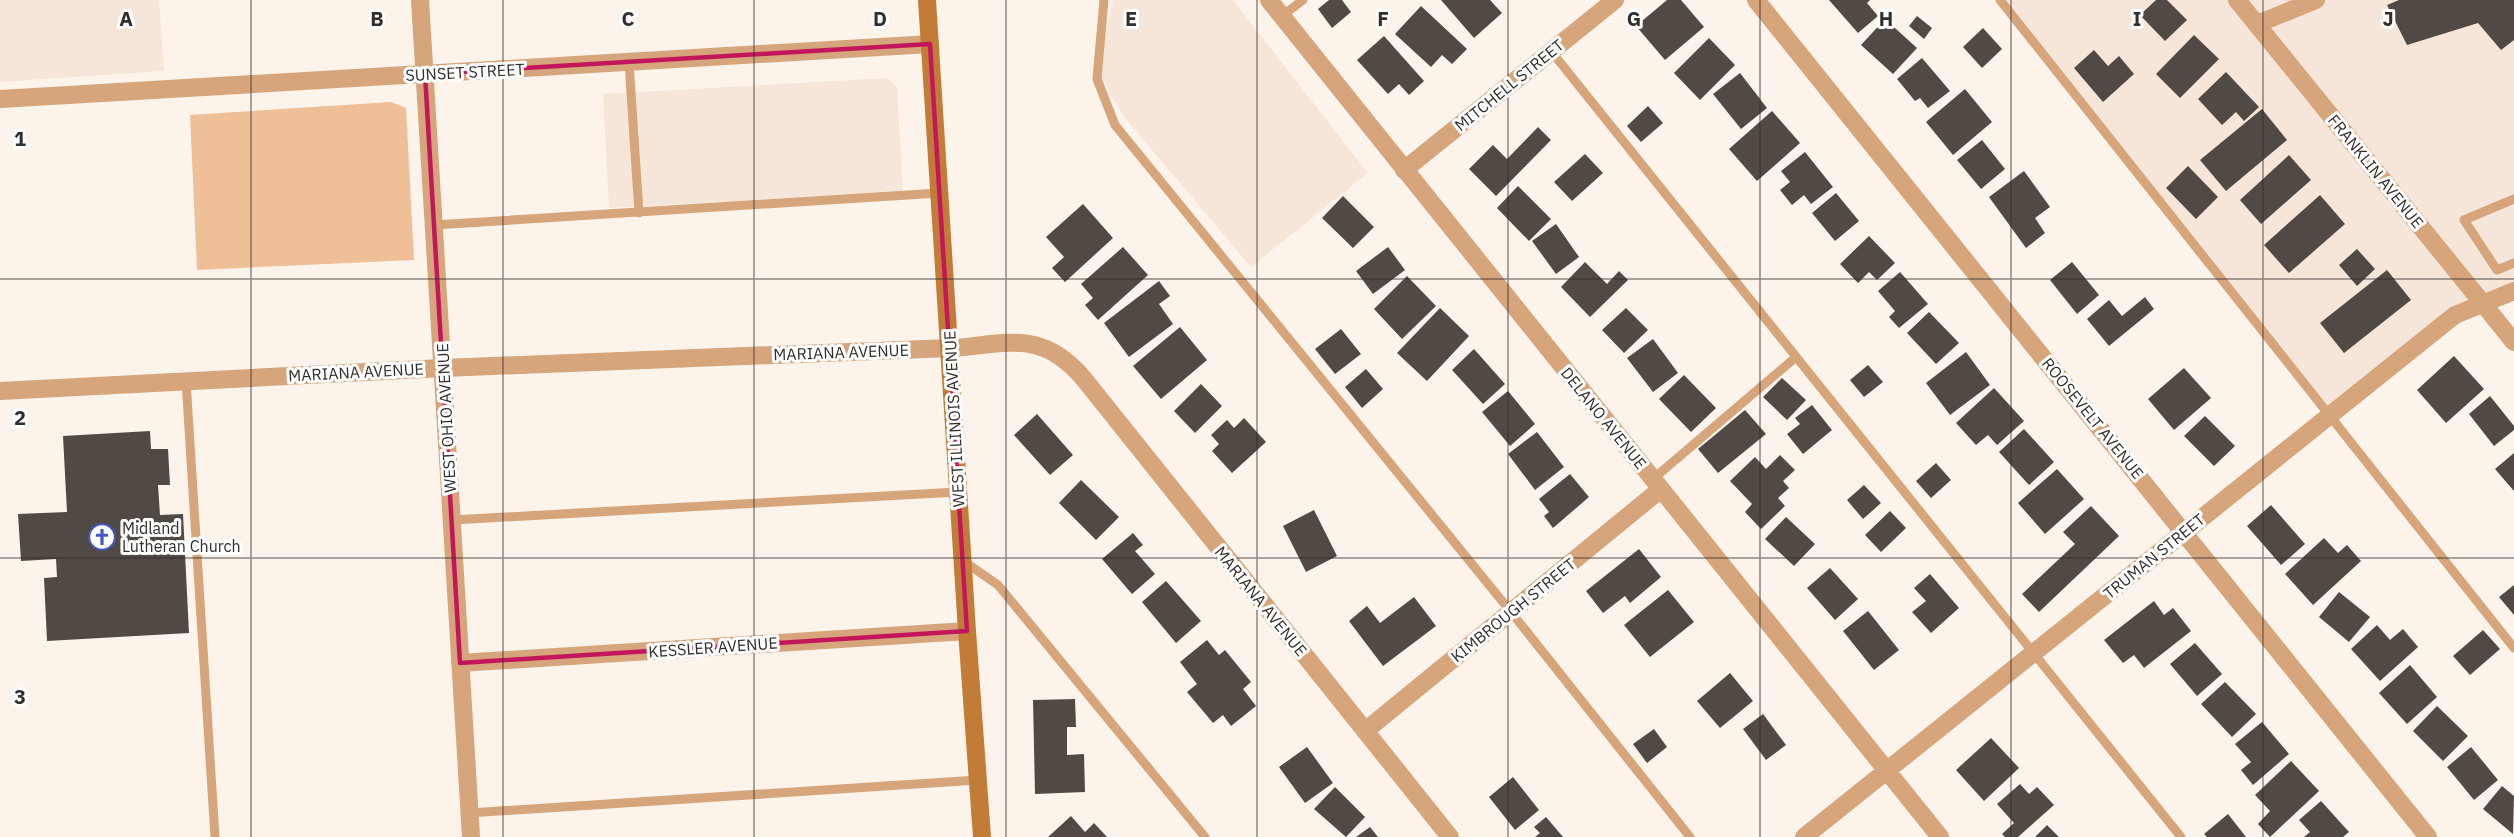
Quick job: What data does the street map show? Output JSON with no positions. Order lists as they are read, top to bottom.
{
  "streets": {
    "main road": ["WEST ILLINOIS AVENUE"],
    "street": [
      "SUNSET STREET",
      "MITCHELL STREET",
      "FRANKLIN AVENUE",
      "MARIANA AVENUE",
      "WEST OHIO AVENUE",
      "DELANO AVENUE",
      "ROOSEVELT AVENUE",
      "TRUMAN STREET",
      "KIMBROUGH STREET",
      "KESSLER AVENUE"
    ]
  },
  "crossings": [
    ["SUNSET STREET", "WEST OHIO AVENUE"],
    ["SUNSET STREET", "WEST ILLINOIS AVENUE"],
    ["MITCHELL STREET", "DELANO AVENUE"],
    ["FRANKLIN AVENUE", "TRUMAN STREET"],
    ["MARIANA AVENUE", "WEST OHIO AVENUE"],
    ["MARIANA AVENUE", "WEST ILLINOIS AVENUE"],
    ["MARIANA AVENUE", "KIMBROUGH STREET"],
    ["WEST OHIO AVENUE", "KESSLER AVENUE"],
    ["DELANO AVENUE", "TRUMAN STREET"],
    ["DELANO AVENUE", "KIMBROUGH STREET"],
    ["ROOSEVELT AVENUE", "TRUMAN STREET"],
    ["WEST ILLINOIS AVENUE", "KESSLER AVENUE"]
  ],
  "places": {
    "church": ["Midland Lutheran Church"]
  },
  "grid": {
    "columns": [
      "A",
      "B",
      "C",
      "D",
      "E",
      "F",
      "G",
      "H",
      "I",
      "J"
    ],
    "rows": ["1", "2", "3"]
  }
}
